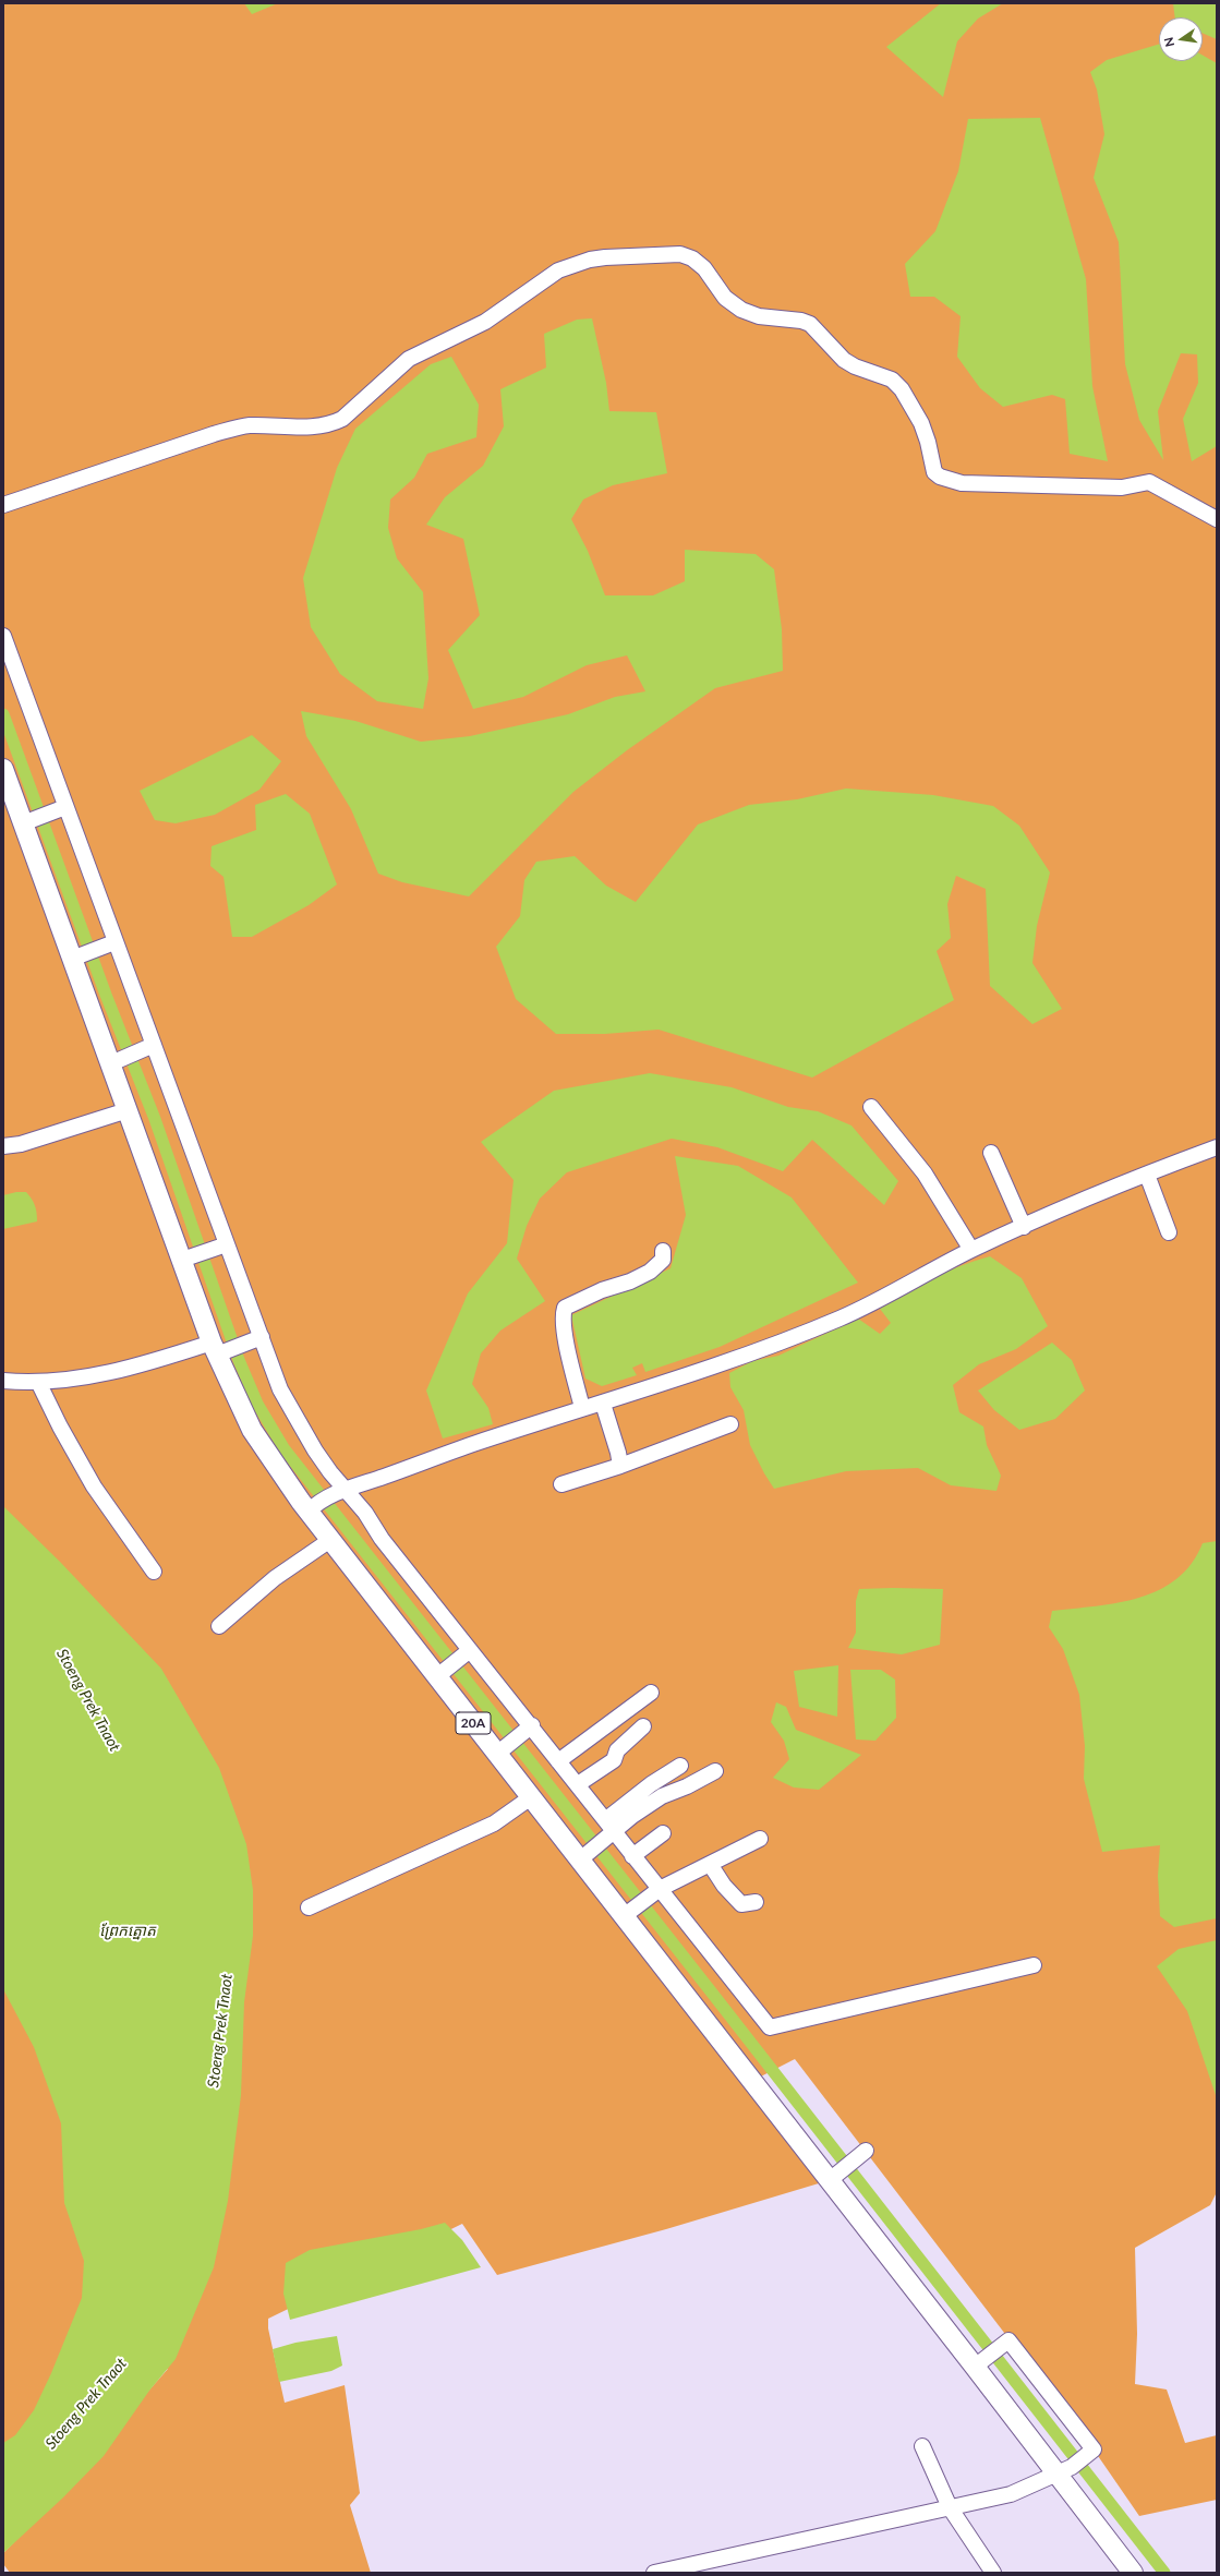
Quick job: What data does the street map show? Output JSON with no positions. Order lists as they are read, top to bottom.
{
  "streets": {
    "main road": ["20A"]
  },
  "water": ["Stoeng Prek Tnaot", "ព្រែកត្នោត"],
  "north": "left"
}
